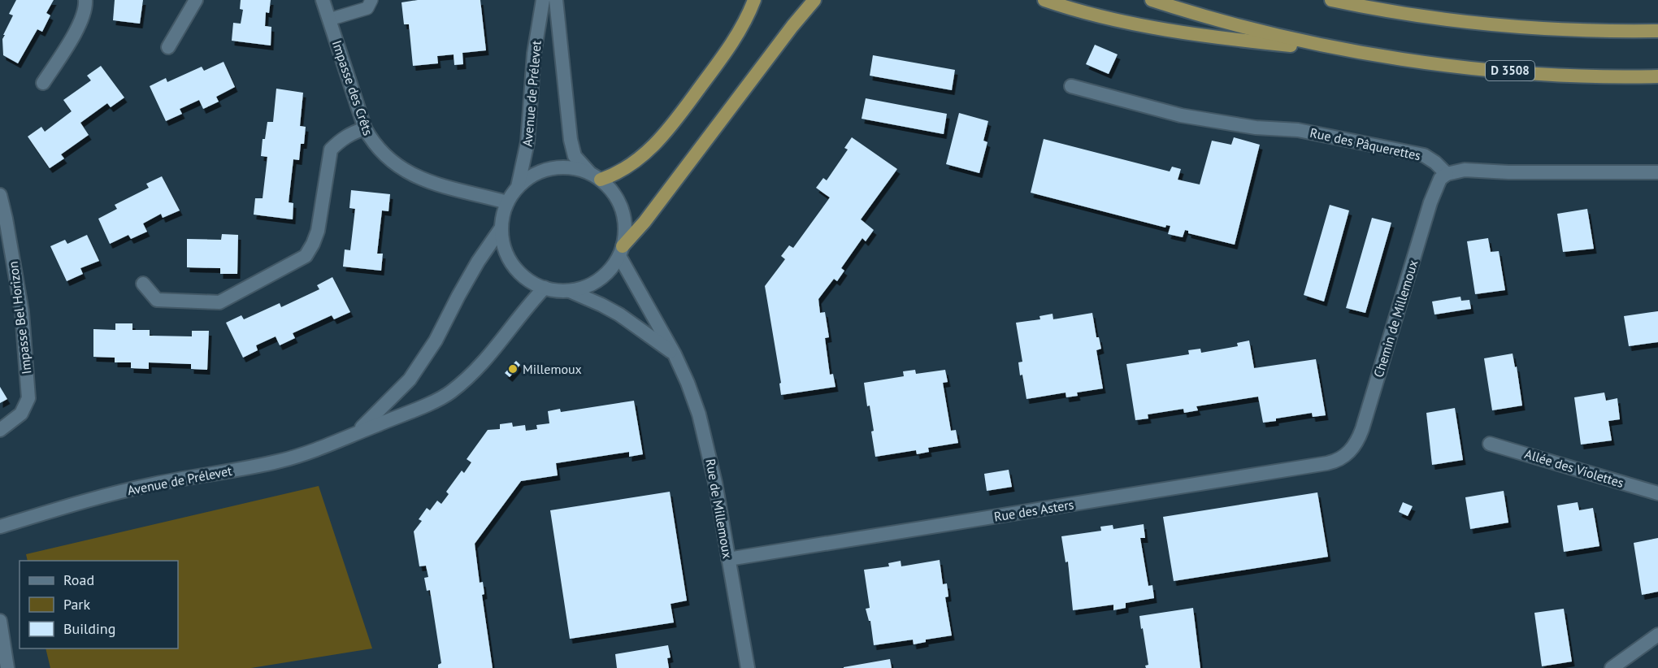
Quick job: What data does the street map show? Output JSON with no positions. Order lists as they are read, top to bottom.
{
  "streets": {
    "highway": ["D 3508"],
    "street": [
      "Impasse des Crêts",
      "Avenue de Prélevet",
      "Rue des Pâquerettes",
      "Impasse Bel Horizon",
      "Chemin de Millemoux",
      "Allée des Violettes",
      "Rue de Millemoux",
      "Rue des Asters"
    ]
  },
  "crossings": [
    ["Impasse des Crêts", "Avenue de Prélevet"],
    ["Impasse des Crêts", "Rue de Millemoux"],
    ["Avenue de Prélevet", "Rue de Millemoux"],
    ["Rue des Pâquerettes", "Chemin de Millemoux"],
    ["Chemin de Millemoux", "Rue des Asters"],
    ["Rue de Millemoux", "Rue des Asters"]
  ],
  "places": ["Millemoux"],
  "legend": ["Road", "Park", "Building"]
}
